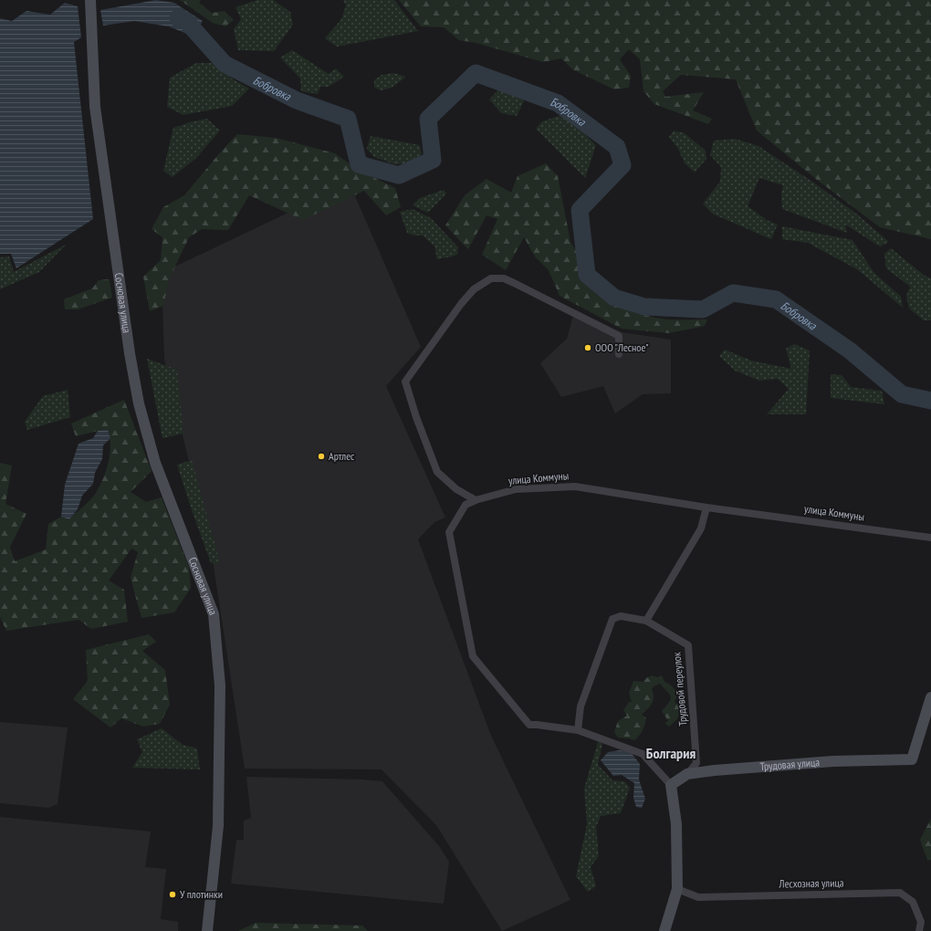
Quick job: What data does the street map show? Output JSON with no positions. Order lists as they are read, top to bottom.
{
  "streets": {
    "street": [
      "Сосновая улица",
      "улица Коммуны",
      "Трудовой переулок",
      "Трудовая улица",
      "Лесхозная улица"
    ]
  },
  "crossings": [
    ["Трудовой переулок", "Трудовая улица"]
  ],
  "districts": ["Болгария"],
  "water": ["Бобровка"],
  "places": ["ООО \"Лесное\"", "Артлес", "У плотинки"]
}
